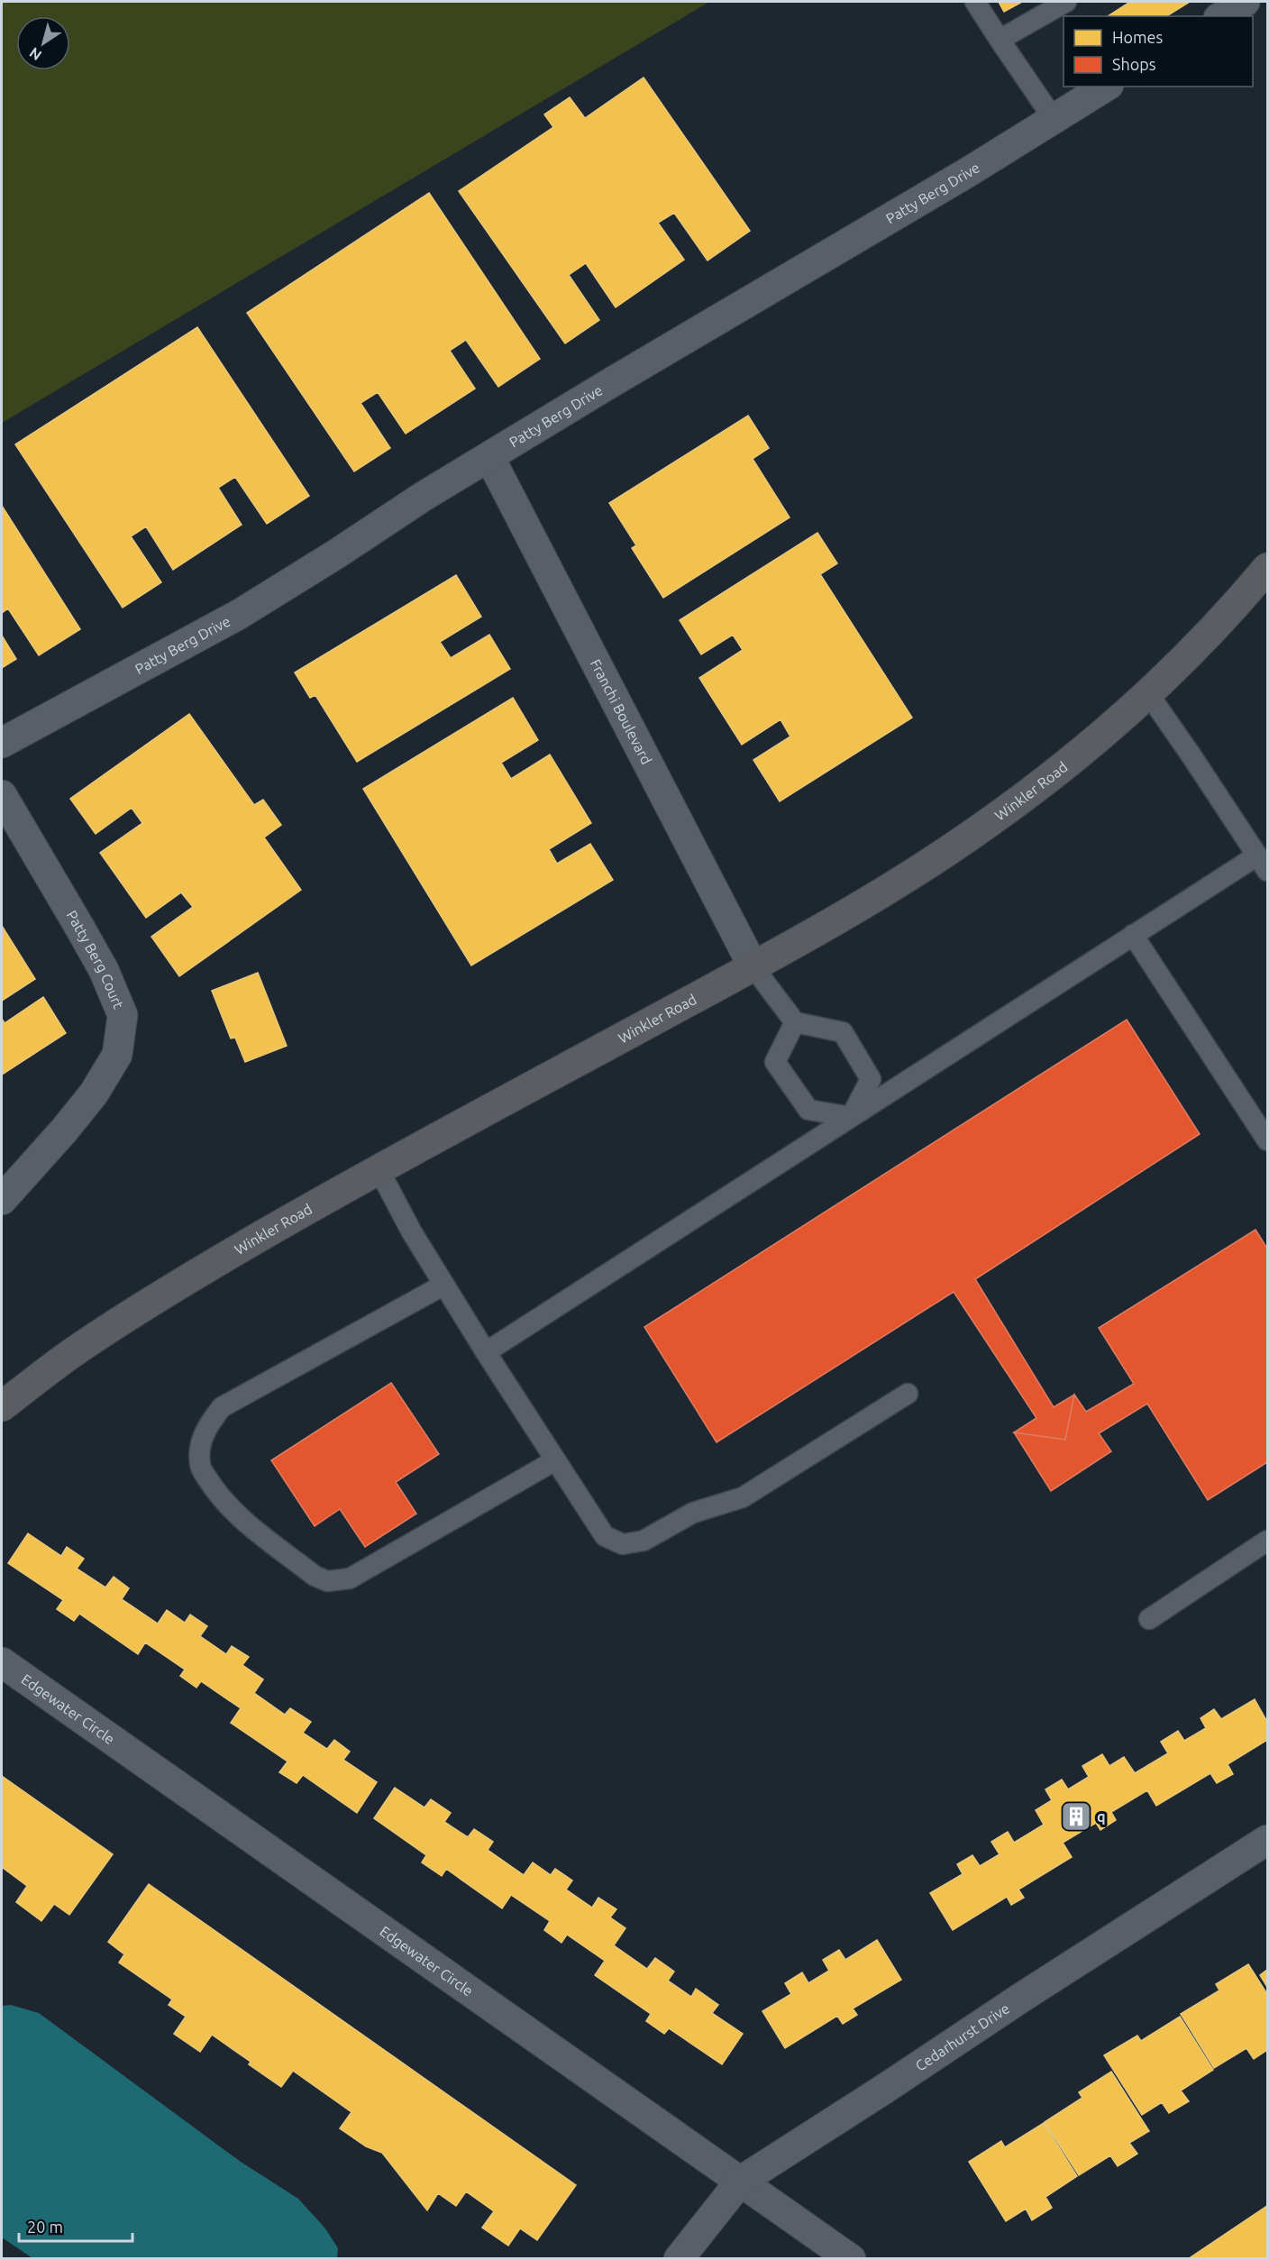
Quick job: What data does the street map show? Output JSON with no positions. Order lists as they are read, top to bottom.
{
  "streets": {
    "street": [
      "Patty Berg Drive",
      "Franchi Boulevard",
      "Winkler Road",
      "Patty Berg Court",
      "Edgewater Circle",
      "Cedarhurst Drive"
    ]
  },
  "crossings": [
    ["Patty Berg Drive", "Franchi Boulevard"],
    ["Franchi Boulevard", "Winkler Road"],
    ["Edgewater Circle", "Cedarhurst Drive"]
  ],
  "places": {
    "building": ["q"]
  },
  "legend": ["Homes", "Shops"],
  "scale_bar": "20 m",
  "north": "bottom left"
}
